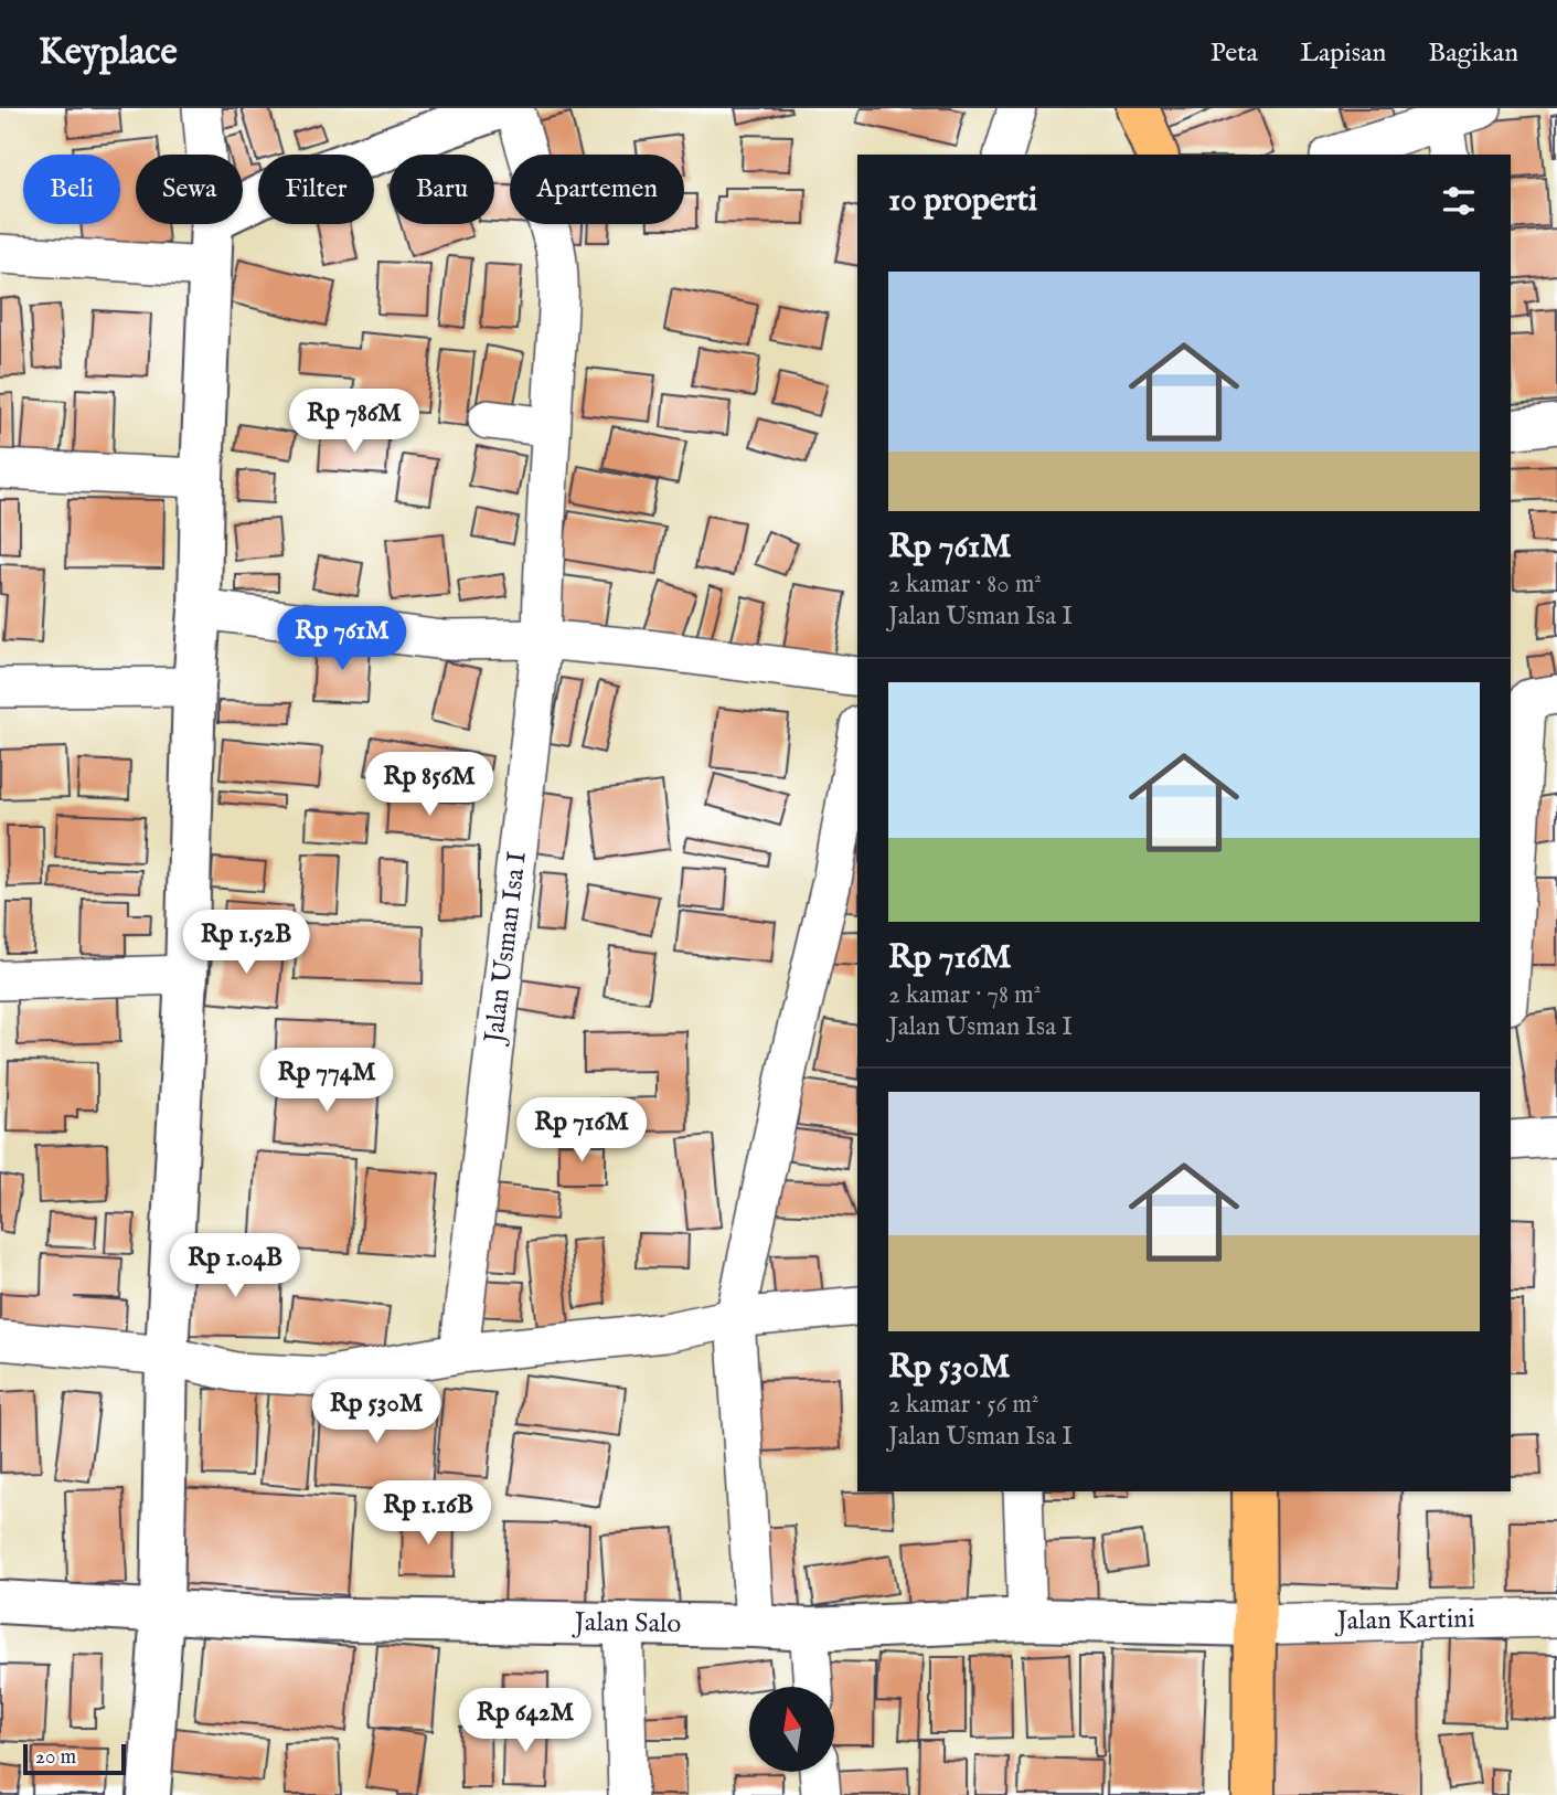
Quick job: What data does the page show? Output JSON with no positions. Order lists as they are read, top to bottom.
{
  "streets": {
    "street": ["Jalan Usman Isa I", "Jalan Kartini", "Jalan Salo"]
  },
  "crossings": [
    ["Jalan Kartini", "Jalan Salo"]
  ],
  "scale_bar": "20 m",
  "north": "top",
  "page": {
    "header": "Keyplace",
    "nav": ["Peta", "Lapisan", "Bagikan"],
    "chip": [
      "Beli",
      "Sewa",
      "Filter",
      "Baru",
      "Apartemen"
    ],
    "heading": "10 properti",
    "list": [
      {
        "name": "Rp 761M",
        "note": "2 kamar · 80 m² · Jalan Usman Isa I"
      },
      {
        "name": "Rp 716M",
        "note": "2 kamar · 78 m² · Jalan Usman Isa I"
      },
      {
        "name": "Rp 530M",
        "note": "2 kamar · 56 m² · Jalan Usman Isa I"
      }
    ],
    "price": [
      "Rp 786M",
      "Rp 761M",
      "Rp 856M",
      "Rp 1.52B",
      "Rp 774M",
      "Rp 716M",
      "Rp 1.04B",
      "Rp 530M",
      "Rp 1.16B",
      "Rp 642M"
    ],
    "scale": "20 m"
  }
}
